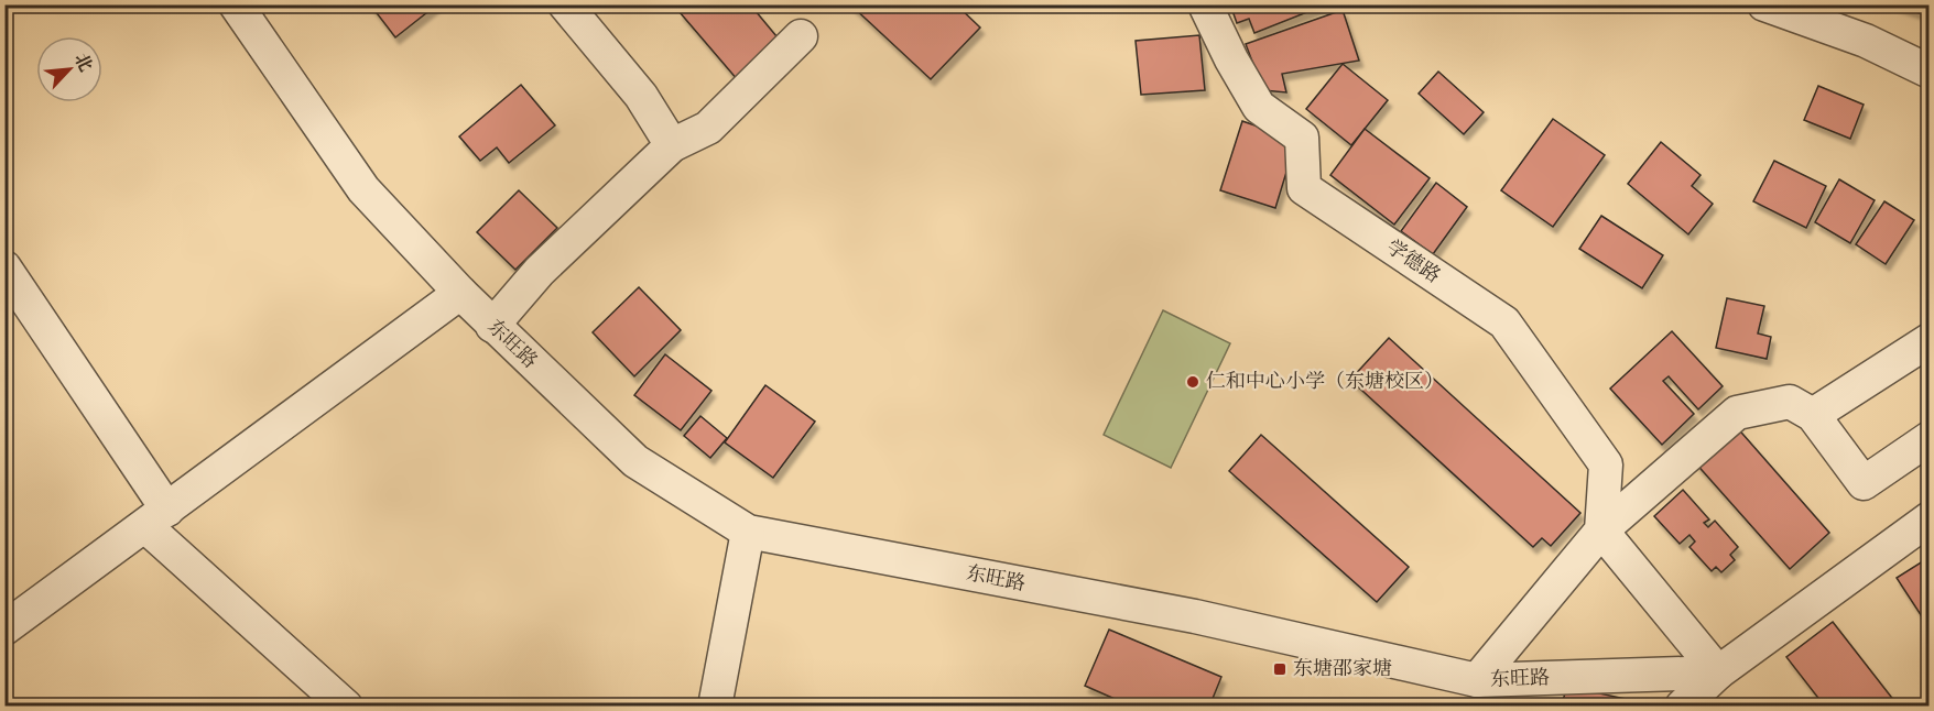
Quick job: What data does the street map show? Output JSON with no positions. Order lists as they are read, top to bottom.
{
  "streets": {
    "street": ["学德路", "东旺路"]
  },
  "places": {
    "other": ["仁和中心小学（东塘校区）"],
    "transit": ["东塘邵家塘"]
  },
  "north": "top right"
}
